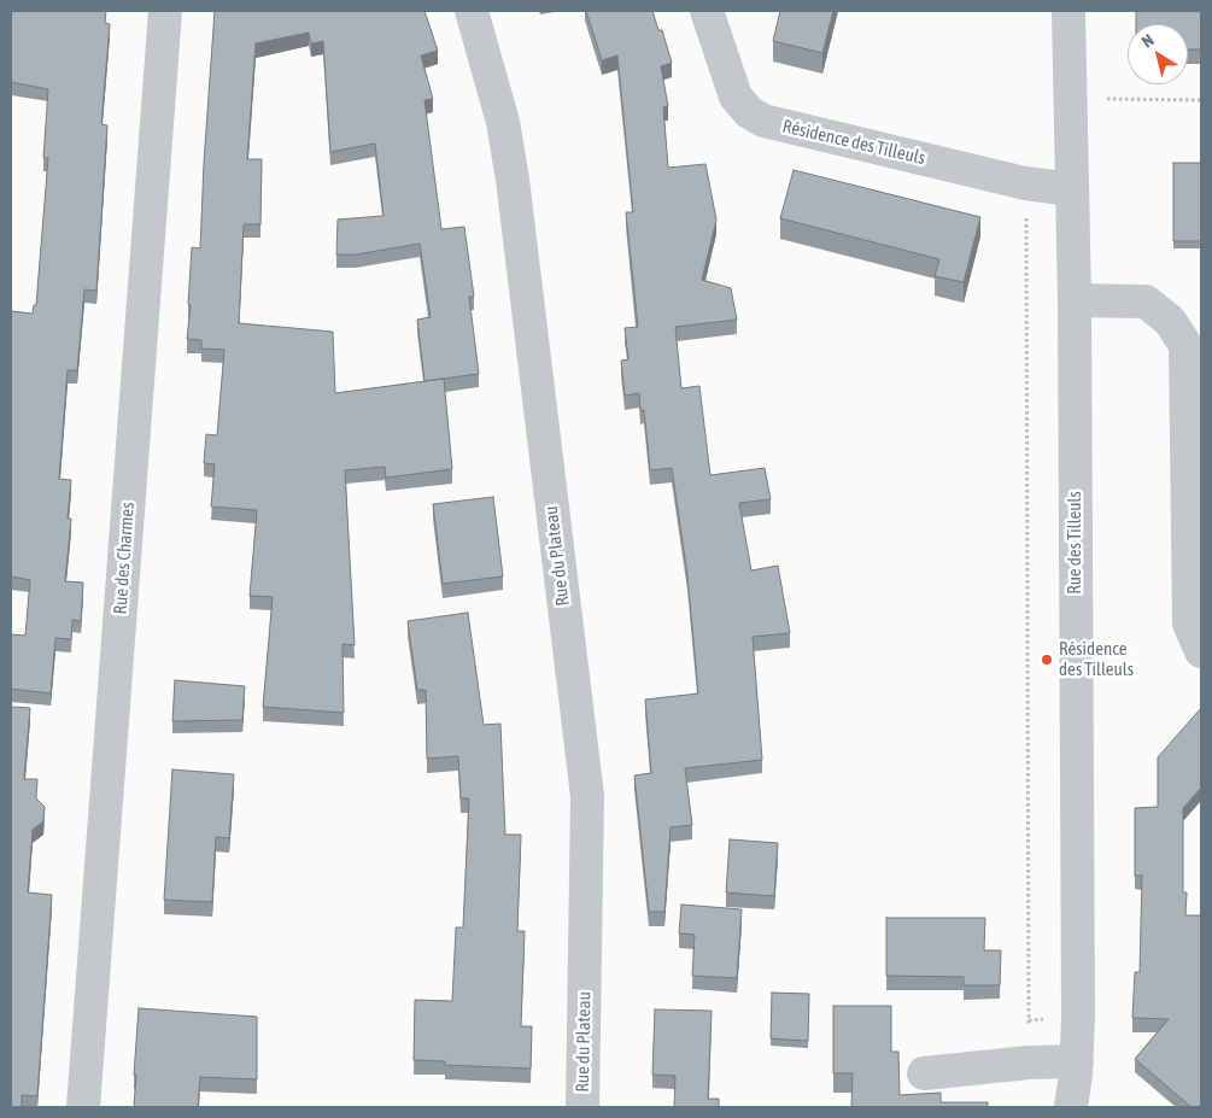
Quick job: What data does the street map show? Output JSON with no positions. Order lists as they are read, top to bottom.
{
  "streets": {
    "street": [
      "Résidence des Tilleuls",
      "Rue des Tilleuls",
      "Rue du Plateau",
      "Rue des Charmes"
    ]
  },
  "crossings": [
    ["Résidence des Tilleuls", "Rue des Tilleuls"]
  ],
  "places": ["Résidence des Tilleuls"],
  "north": "top left"
}
